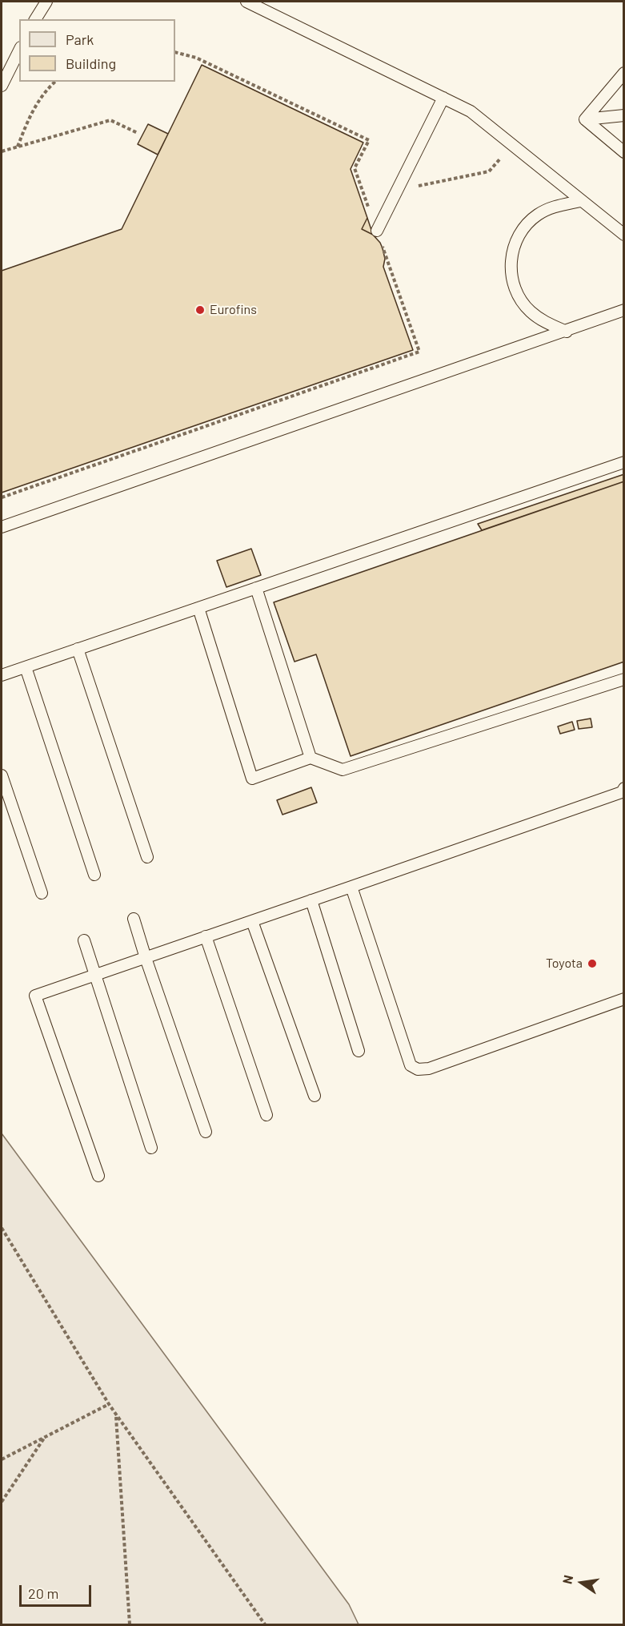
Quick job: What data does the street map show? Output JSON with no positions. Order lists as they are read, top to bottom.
{
  "places": ["Eurofins", "Toyota"],
  "legend": ["Park", "Building"],
  "scale_bar": "20 m",
  "north": "left"
}
